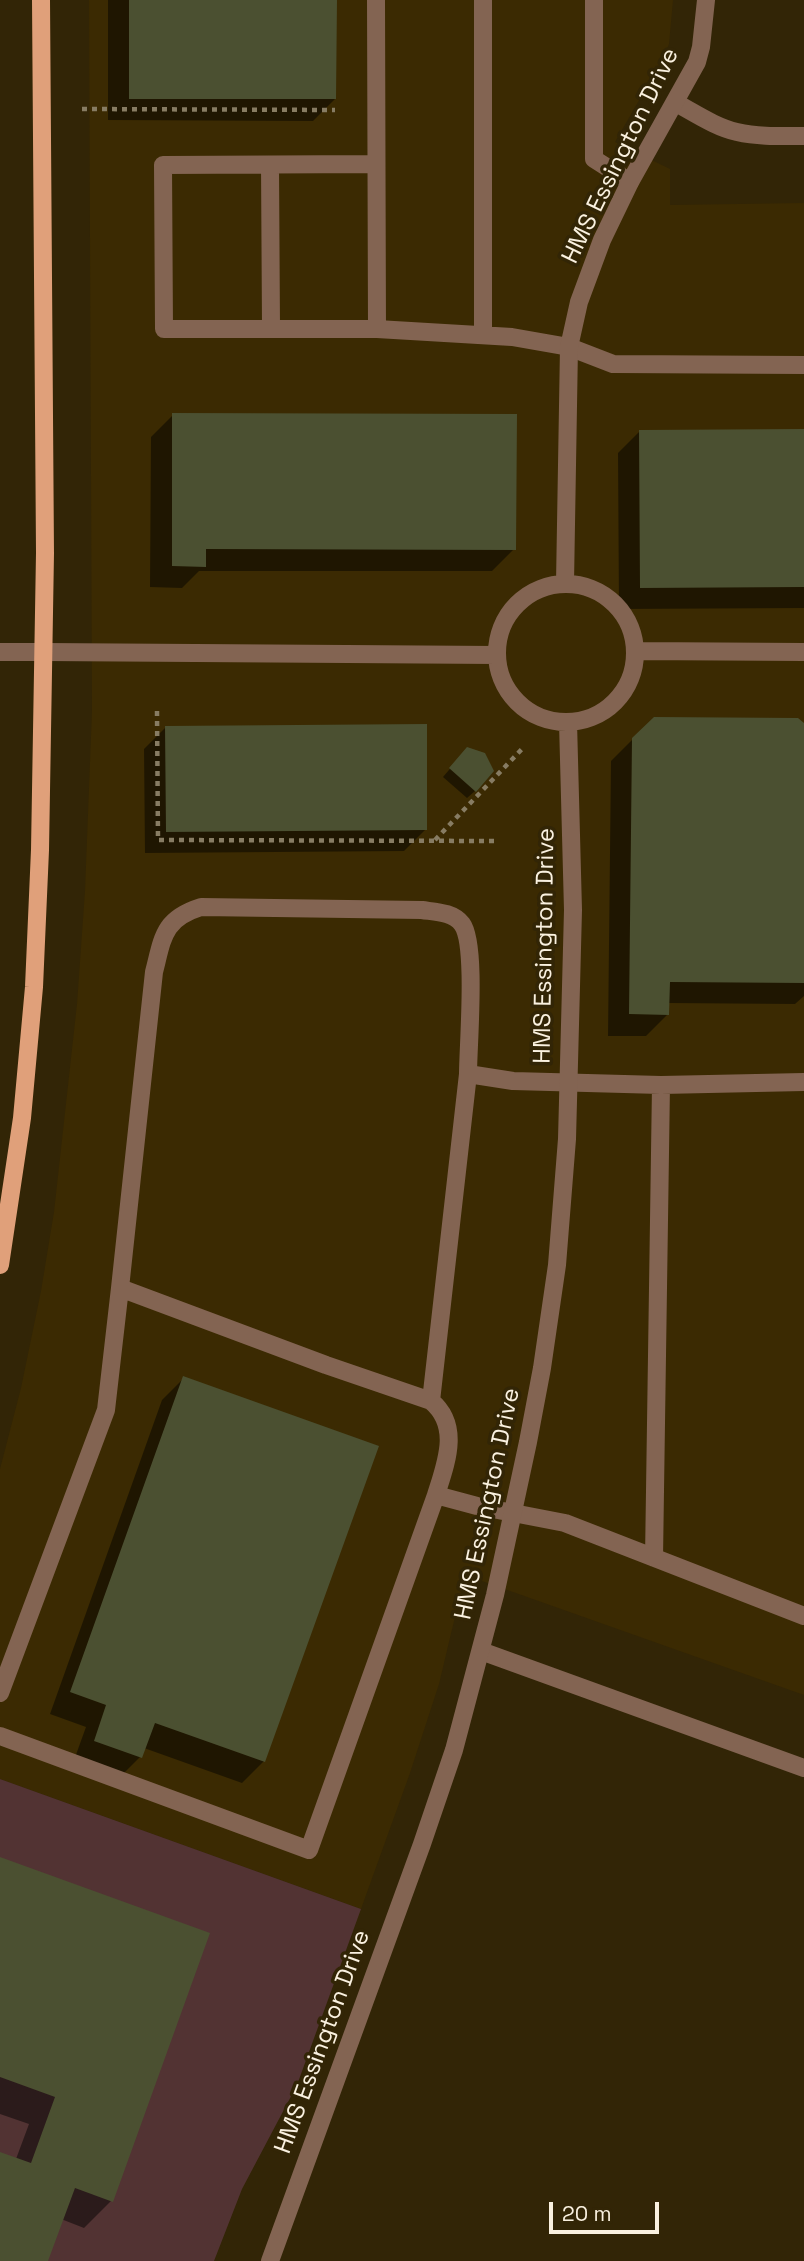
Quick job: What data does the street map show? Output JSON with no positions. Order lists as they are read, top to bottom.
{
  "streets": {
    "street": ["HMS Essington Drive"]
  },
  "scale_bar": "20 m"
}
